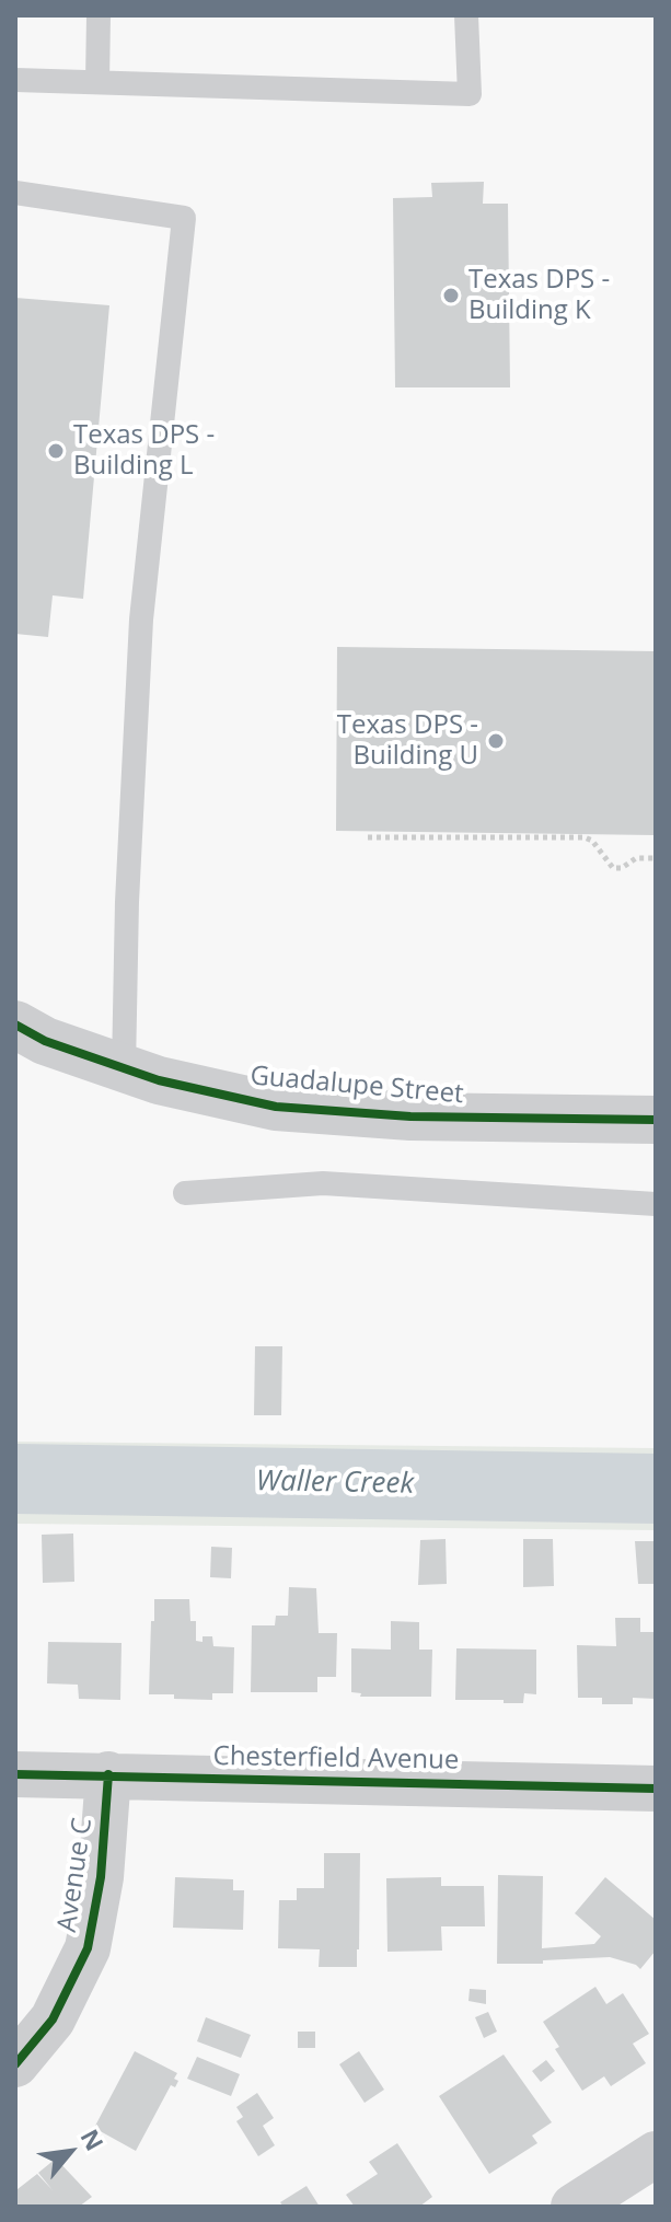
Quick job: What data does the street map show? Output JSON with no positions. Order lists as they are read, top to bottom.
{
  "streets": {
    "street": ["Guadalupe Street", "Chesterfield Avenue", "Avenue C"]
  },
  "crossings": [
    ["Chesterfield Avenue", "Avenue C"]
  ],
  "water": ["Waller Creek"],
  "places": ["Texas DPS - Building K", "Texas DPS - Building L", "Texas DPS - Building U"],
  "north": "top right"
}
